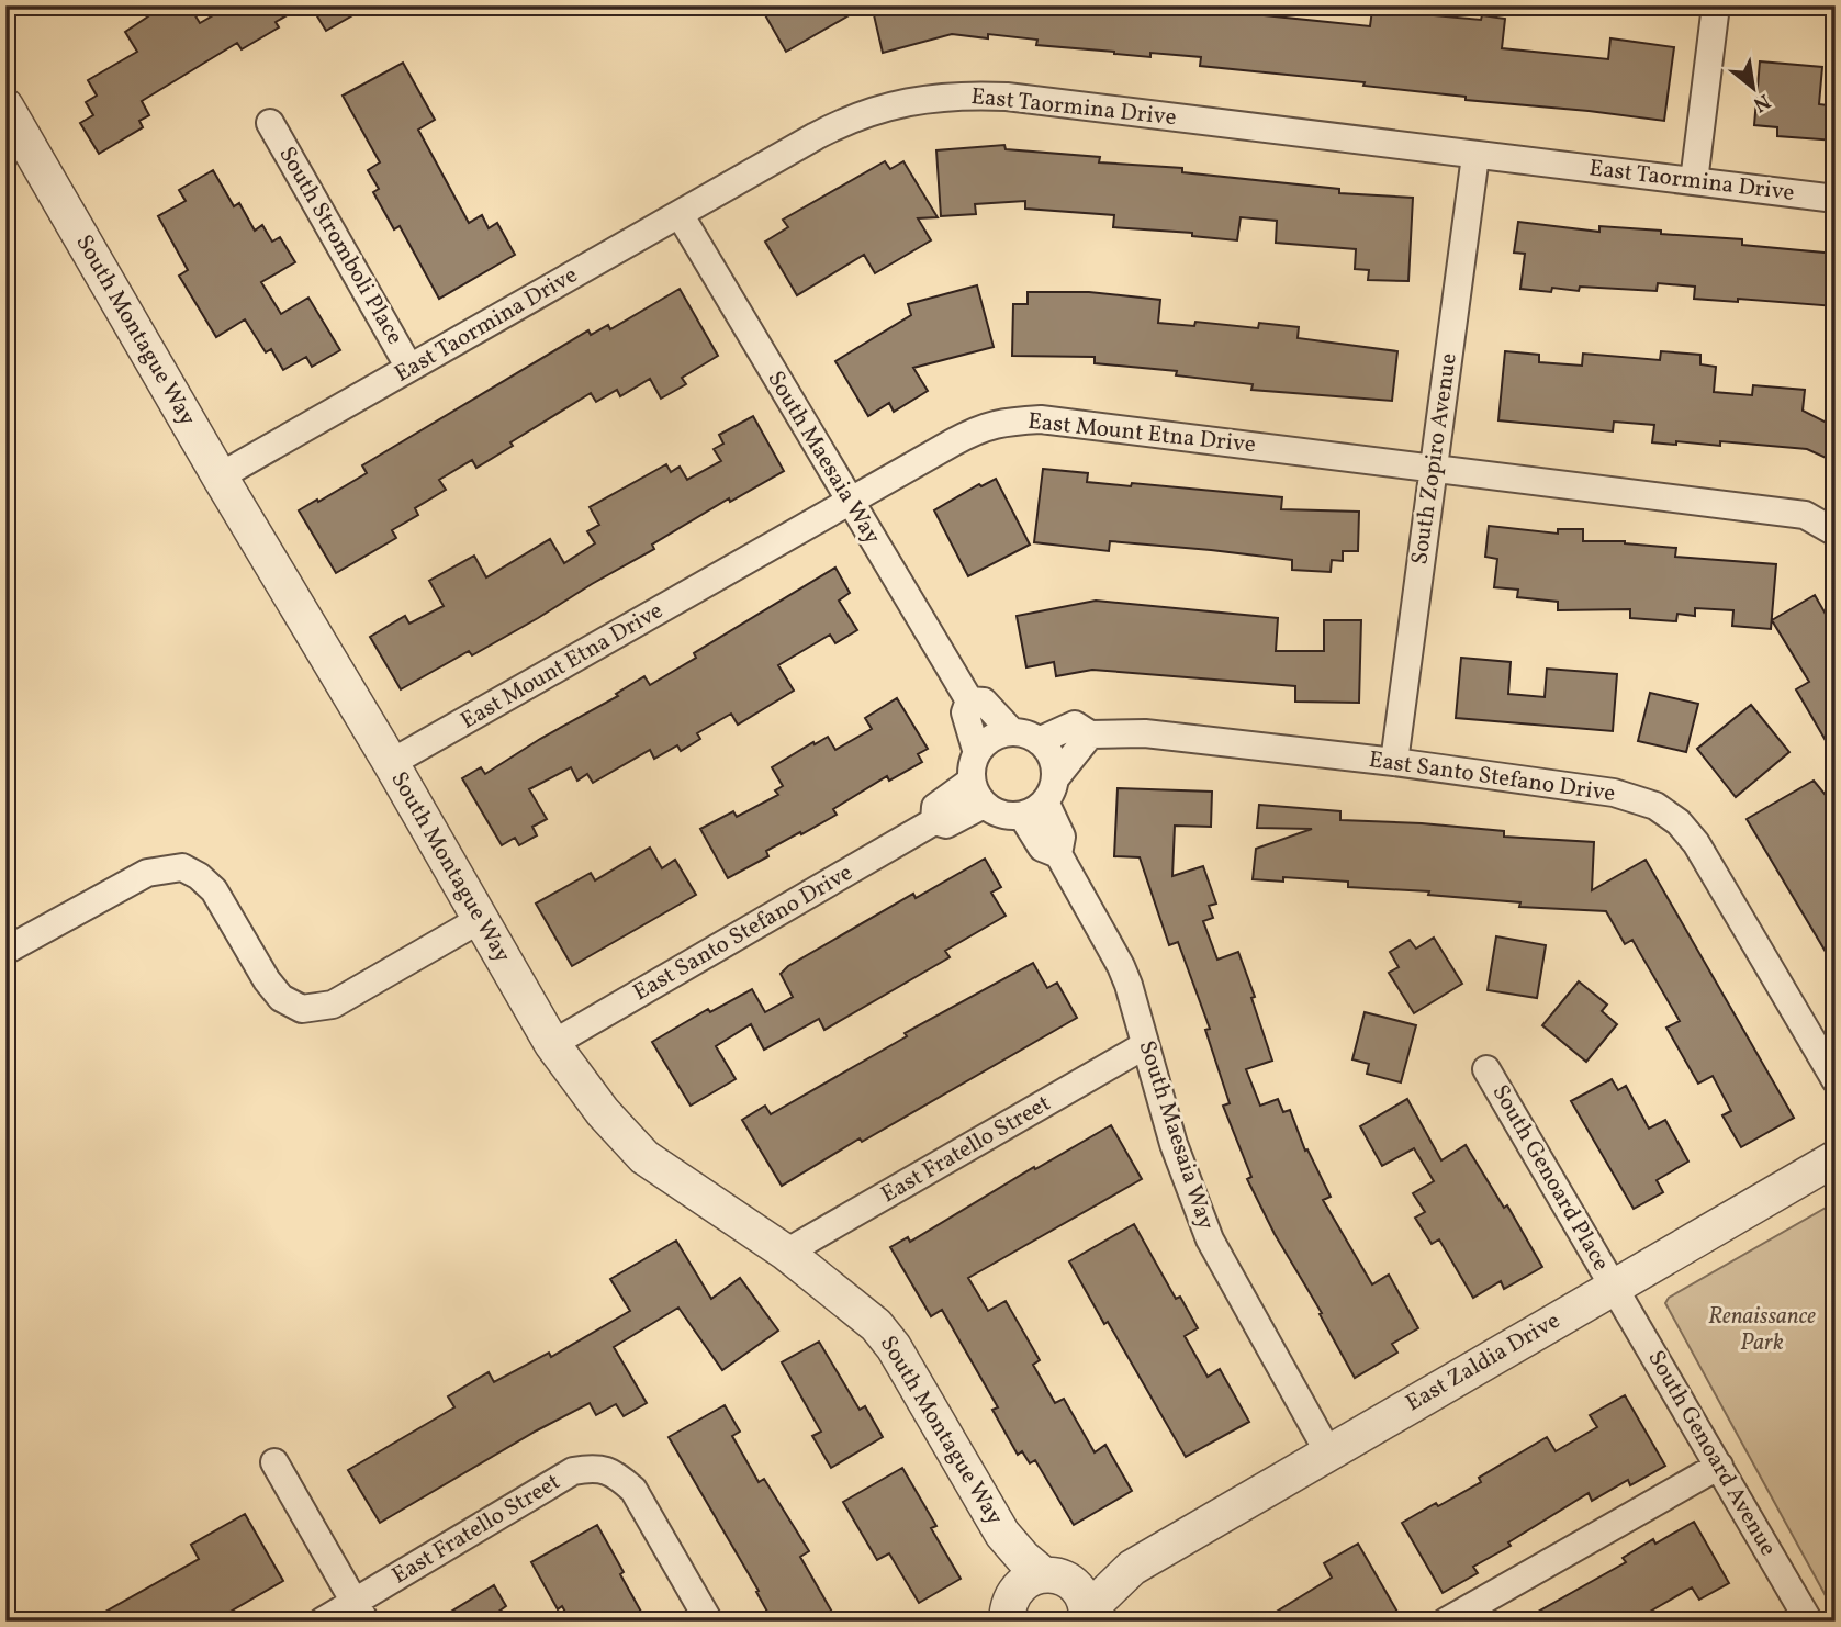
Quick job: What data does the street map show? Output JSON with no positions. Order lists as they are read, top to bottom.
{
  "streets": {
    "street": [
      "East Taormina Drive",
      "South Stromboli Place",
      "South Montague Way",
      "East Mount Etna Drive",
      "South Maesaia Way",
      "South Zopiro Avenue",
      "East Santo Stefano Drive",
      "East Fratello Street",
      "South Genoard Place",
      "East Zaldia Drive",
      "South Genoard Avenue"
    ]
  },
  "crossings": [
    ["East Taormina Drive", "South Stromboli Place"],
    ["East Taormina Drive", "South Montague Way"],
    ["East Taormina Drive", "South Maesaia Way"],
    ["East Taormina Drive", "South Zopiro Avenue"],
    ["South Montague Way", "East Mount Etna Drive"],
    ["South Montague Way", "East Santo Stefano Drive"],
    ["South Montague Way", "East Fratello Street"],
    ["South Montague Way", "East Zaldia Drive"],
    ["East Mount Etna Drive", "South Maesaia Way"],
    ["East Mount Etna Drive", "South Zopiro Avenue"],
    ["South Maesaia Way", "East Santo Stefano Drive"],
    ["South Maesaia Way", "East Fratello Street"],
    ["South Maesaia Way", "East Zaldia Drive"],
    ["South Zopiro Avenue", "East Santo Stefano Drive"],
    ["South Genoard Place", "East Zaldia Drive"],
    ["South Genoard Place", "South Genoard Avenue"],
    ["East Zaldia Drive", "South Genoard Avenue"]
  ],
  "parks": ["Renaissance Park"],
  "north": "bottom right"
}
